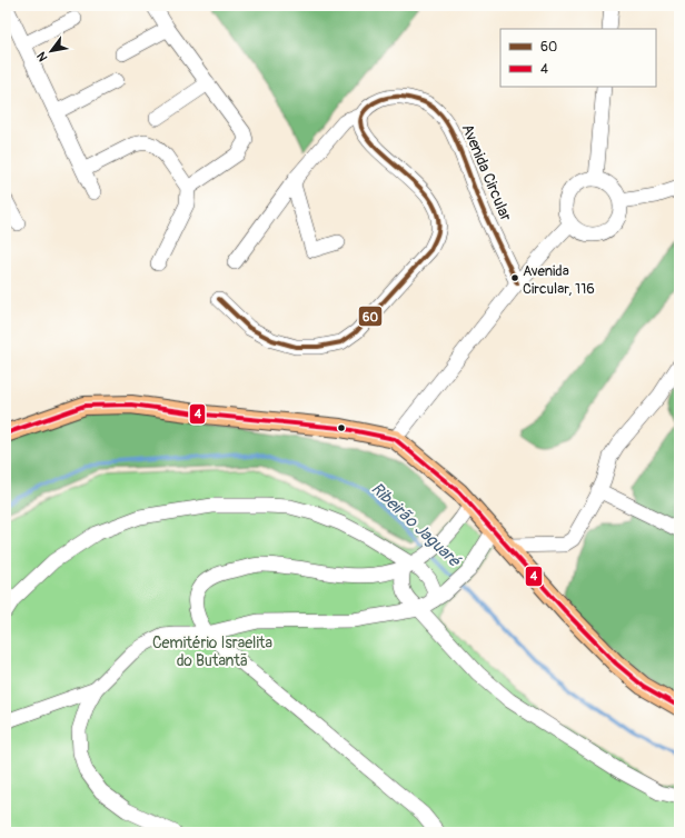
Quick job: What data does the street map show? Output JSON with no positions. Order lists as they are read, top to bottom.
{
  "streets": {
    "street": ["Avenida Circular"]
  },
  "water": ["Ribeirão Jaguaré"],
  "parks": ["Cemitério Israelita do Butantã"],
  "places": ["Avenida Circular, 116"],
  "lines": ["transit line 60", "transit line 4"],
  "legend": ["60", "4"],
  "north": "bottom left"
}
